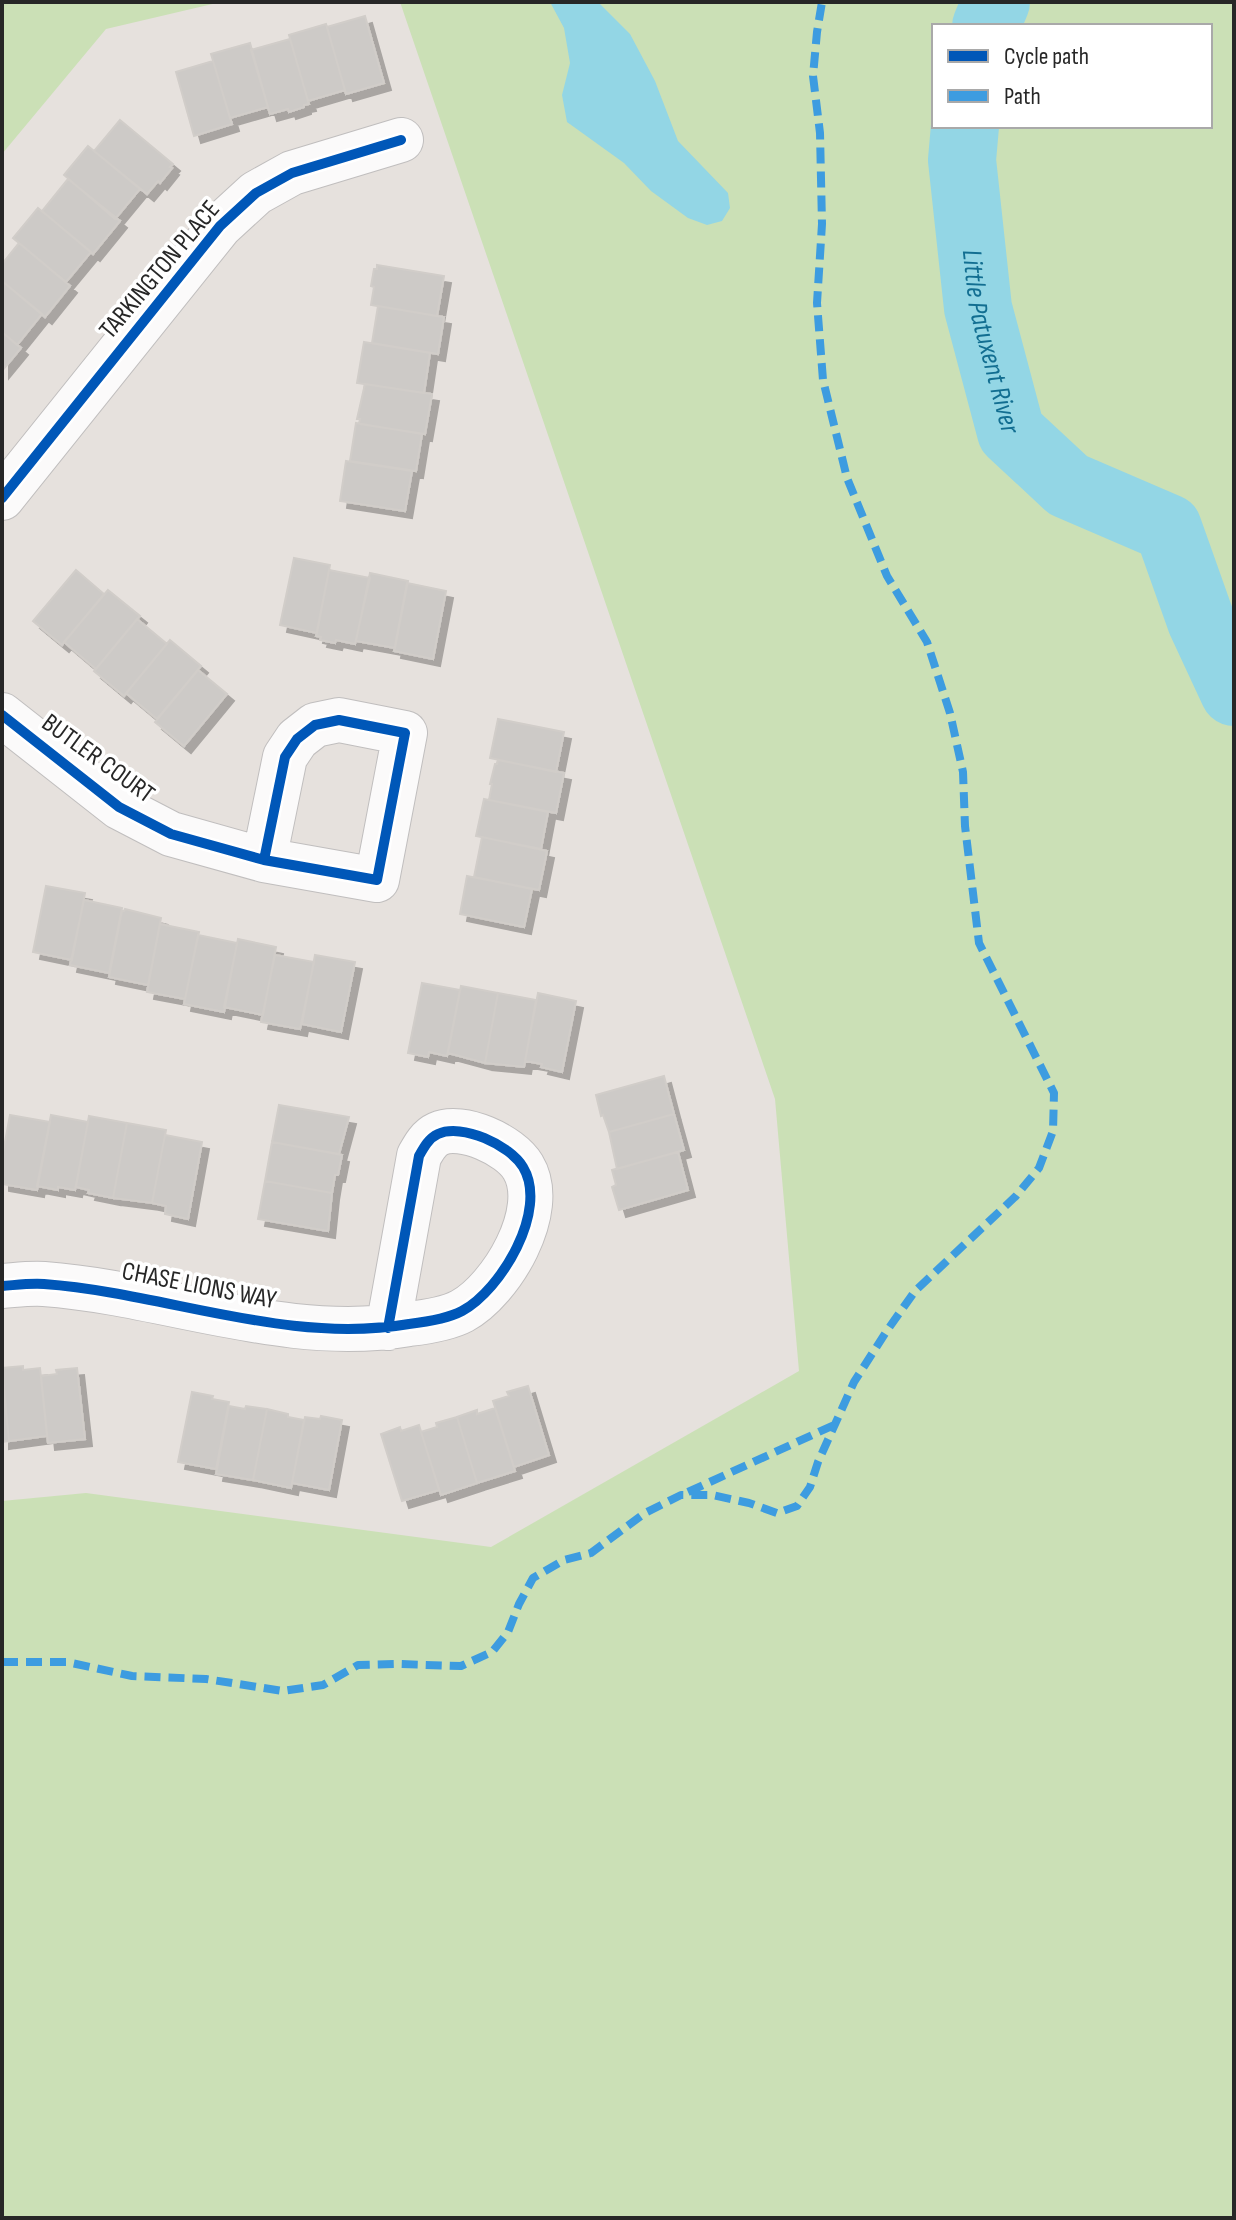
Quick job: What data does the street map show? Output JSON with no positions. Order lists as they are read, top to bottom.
{
  "streets": {
    "street": ["TARKINGTON PLACE", "BUTLER COURT", "CHASE LIONS WAY"]
  },
  "water": ["Little Patuxent River"],
  "legend": ["Cycle path", "Path"]
}
